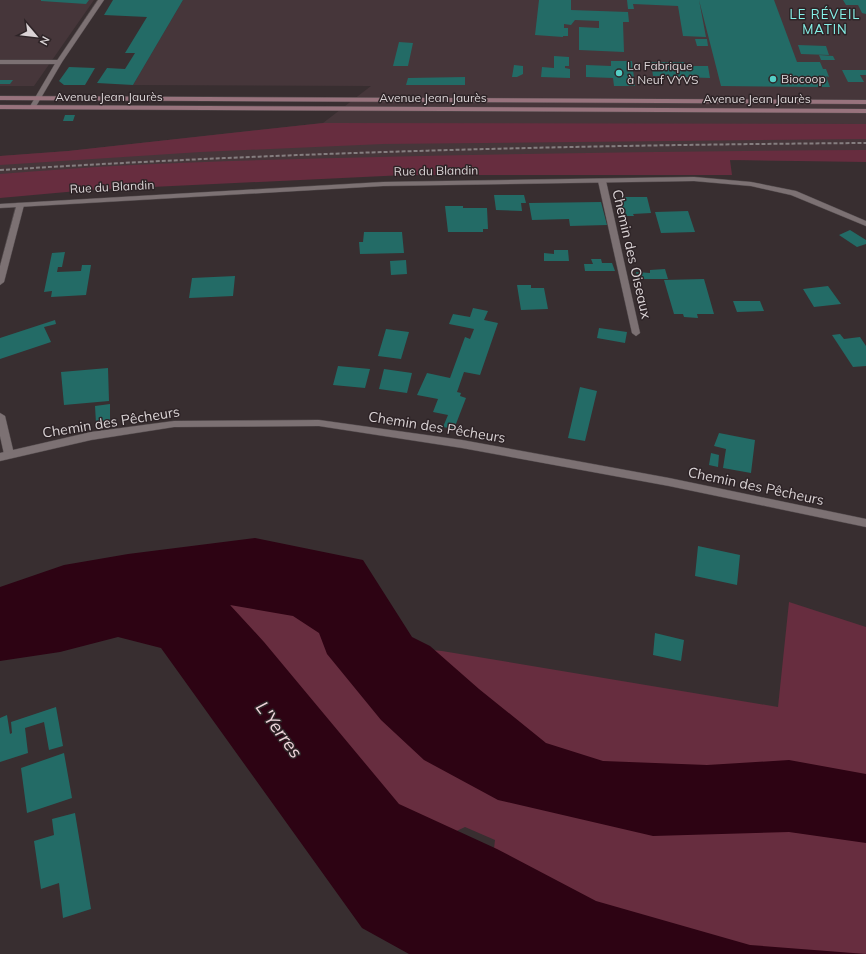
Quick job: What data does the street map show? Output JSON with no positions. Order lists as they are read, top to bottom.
{
  "streets": {
    "main road": ["Avenue Jean Jaurès"],
    "street": ["Rue du Blandin", "Chemin des Oiseaux", "Chemin des Pêcheurs"]
  },
  "crossings": [
    ["Rue du Blandin", "Chemin des Oiseaux"]
  ],
  "districts": ["LE RÉVEIL MATIN"],
  "water": ["L'Yerres"],
  "places": ["La Fabrique à Neuf VYVS", "Biocoop"],
  "north": "bottom right"
}
